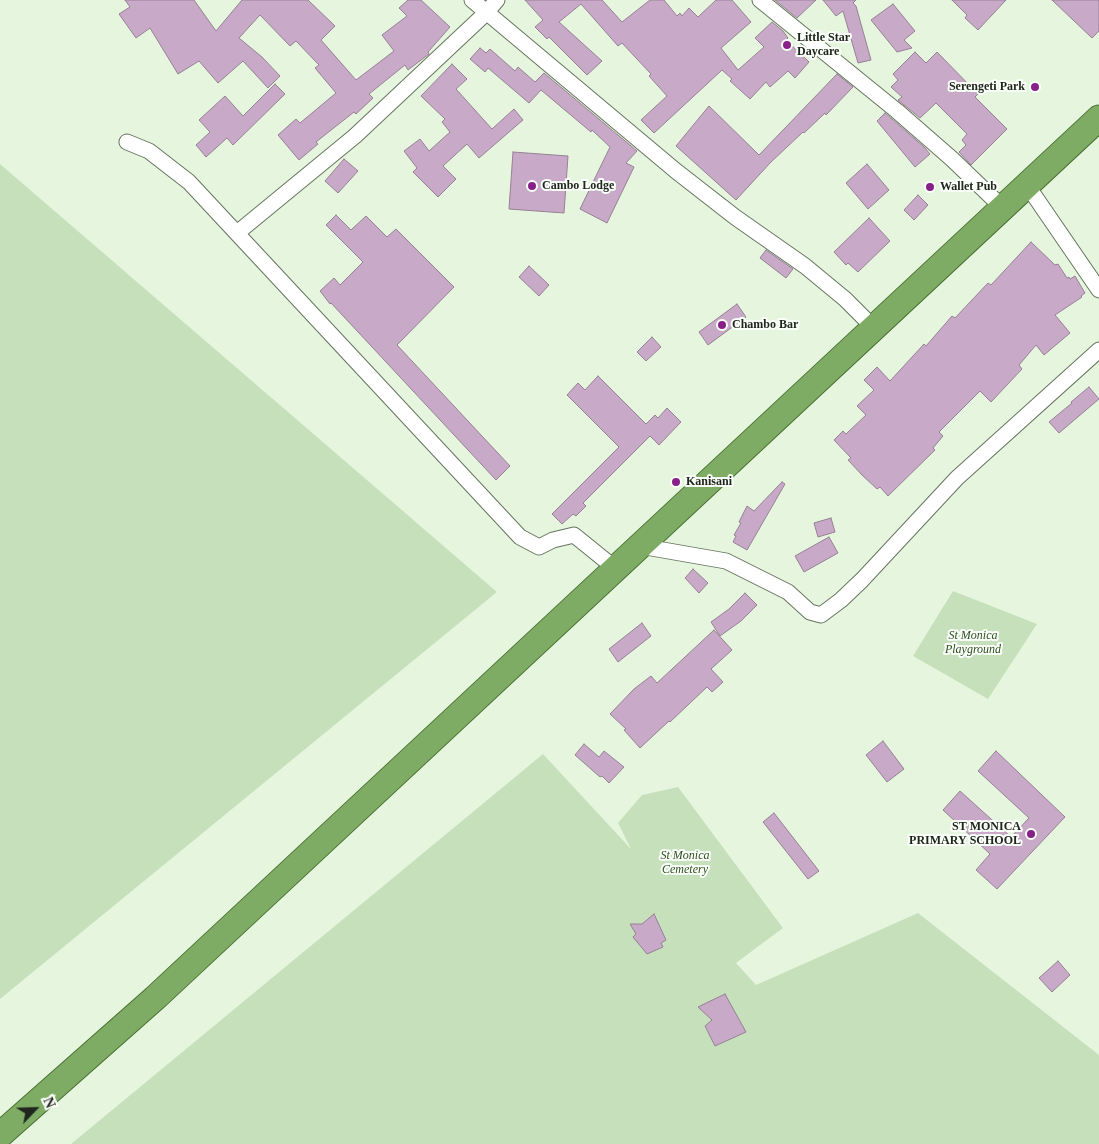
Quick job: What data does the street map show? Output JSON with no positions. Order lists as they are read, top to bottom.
{
  "parks": ["St Monica Playground", "St Monica Cemetery"],
  "places": [
    "Little Star Daycare",
    "Serengeti Park",
    "Cambo Lodge",
    "Wallet Pub",
    "Chambo Bar",
    "Kanisani",
    "ST MONICA PRIMARY SCHOOL"
  ],
  "north": "top right"
}
